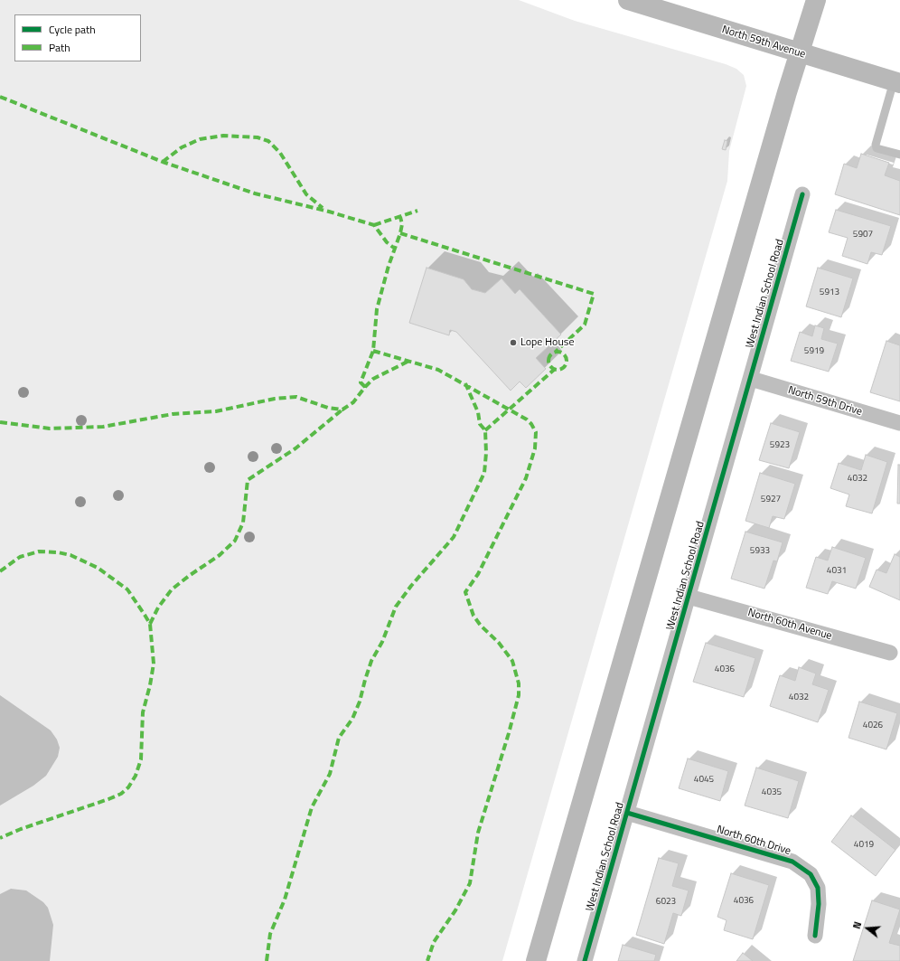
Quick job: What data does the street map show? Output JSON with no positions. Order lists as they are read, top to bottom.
{
  "streets": {
    "main road": ["North 59th Avenue"],
    "street": [
      "West Indian School Road",
      "North 59th Drive",
      "North 60th Avenue",
      "North 60th Drive"
    ]
  },
  "crossings": [
    ["West Indian School Road", "North 59th Drive"],
    ["West Indian School Road", "North 60th Avenue"],
    ["West Indian School Road", "North 60th Drive"]
  ],
  "places": ["Lope House"],
  "house_numbers": [
    "5907",
    "5913",
    "5919",
    "5923",
    "4032",
    "5927",
    "5933",
    "4031",
    "4036",
    "4032",
    "4026",
    "4045",
    "4035",
    "4019",
    "4036",
    "6023"
  ],
  "legend": ["Cycle path", "Path"],
  "north": "left"
}
